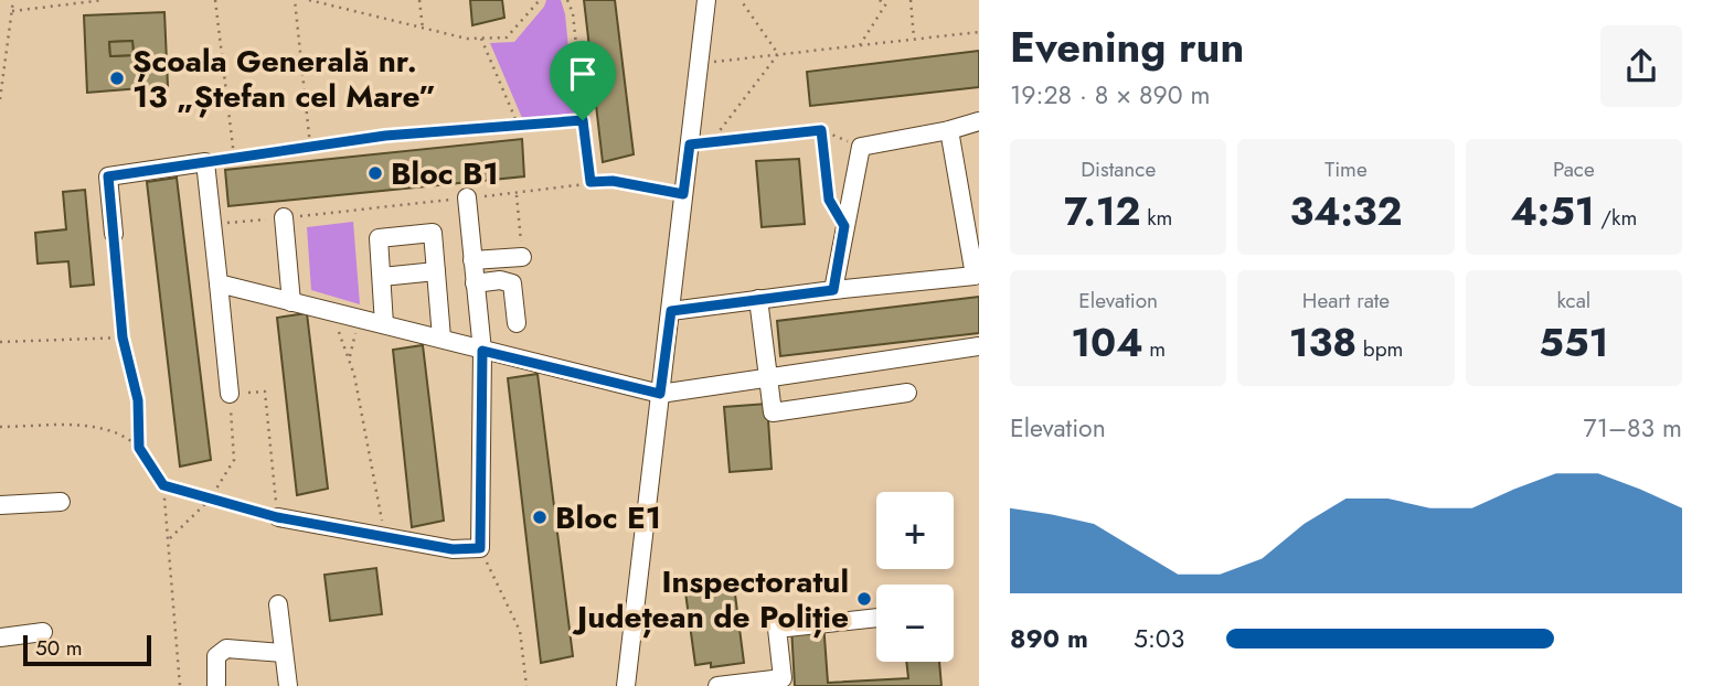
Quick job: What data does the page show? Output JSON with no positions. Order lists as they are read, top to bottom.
{
  "places": [
    "Școala Generală nr. 13 „Ștefan cel Mare”",
    "Bloc B1",
    "Bloc E1",
    "Inspectoratul Județean de Poliție"
  ],
  "scale_bar": "50 m",
  "page": {
    "heading": ["Evening run", "19:28 · 8 × 890 m"],
    "stats": [
      ["Distance", "7.12 km"],
      ["Time", "34:32"],
      ["Pace", "4:51 /km"],
      ["Elevation", "104 m"],
      ["Heart rate", "138 bpm"],
      ["kcal", "551"]
    ],
    "chart": ["Elevation", "71–83 m"],
    "map_buttons": ["+", "−"],
    "list": [
      {
        "name": "890 m",
        "note": "5:03"
      }
    ],
    "scale": "50 m"
  }
}
